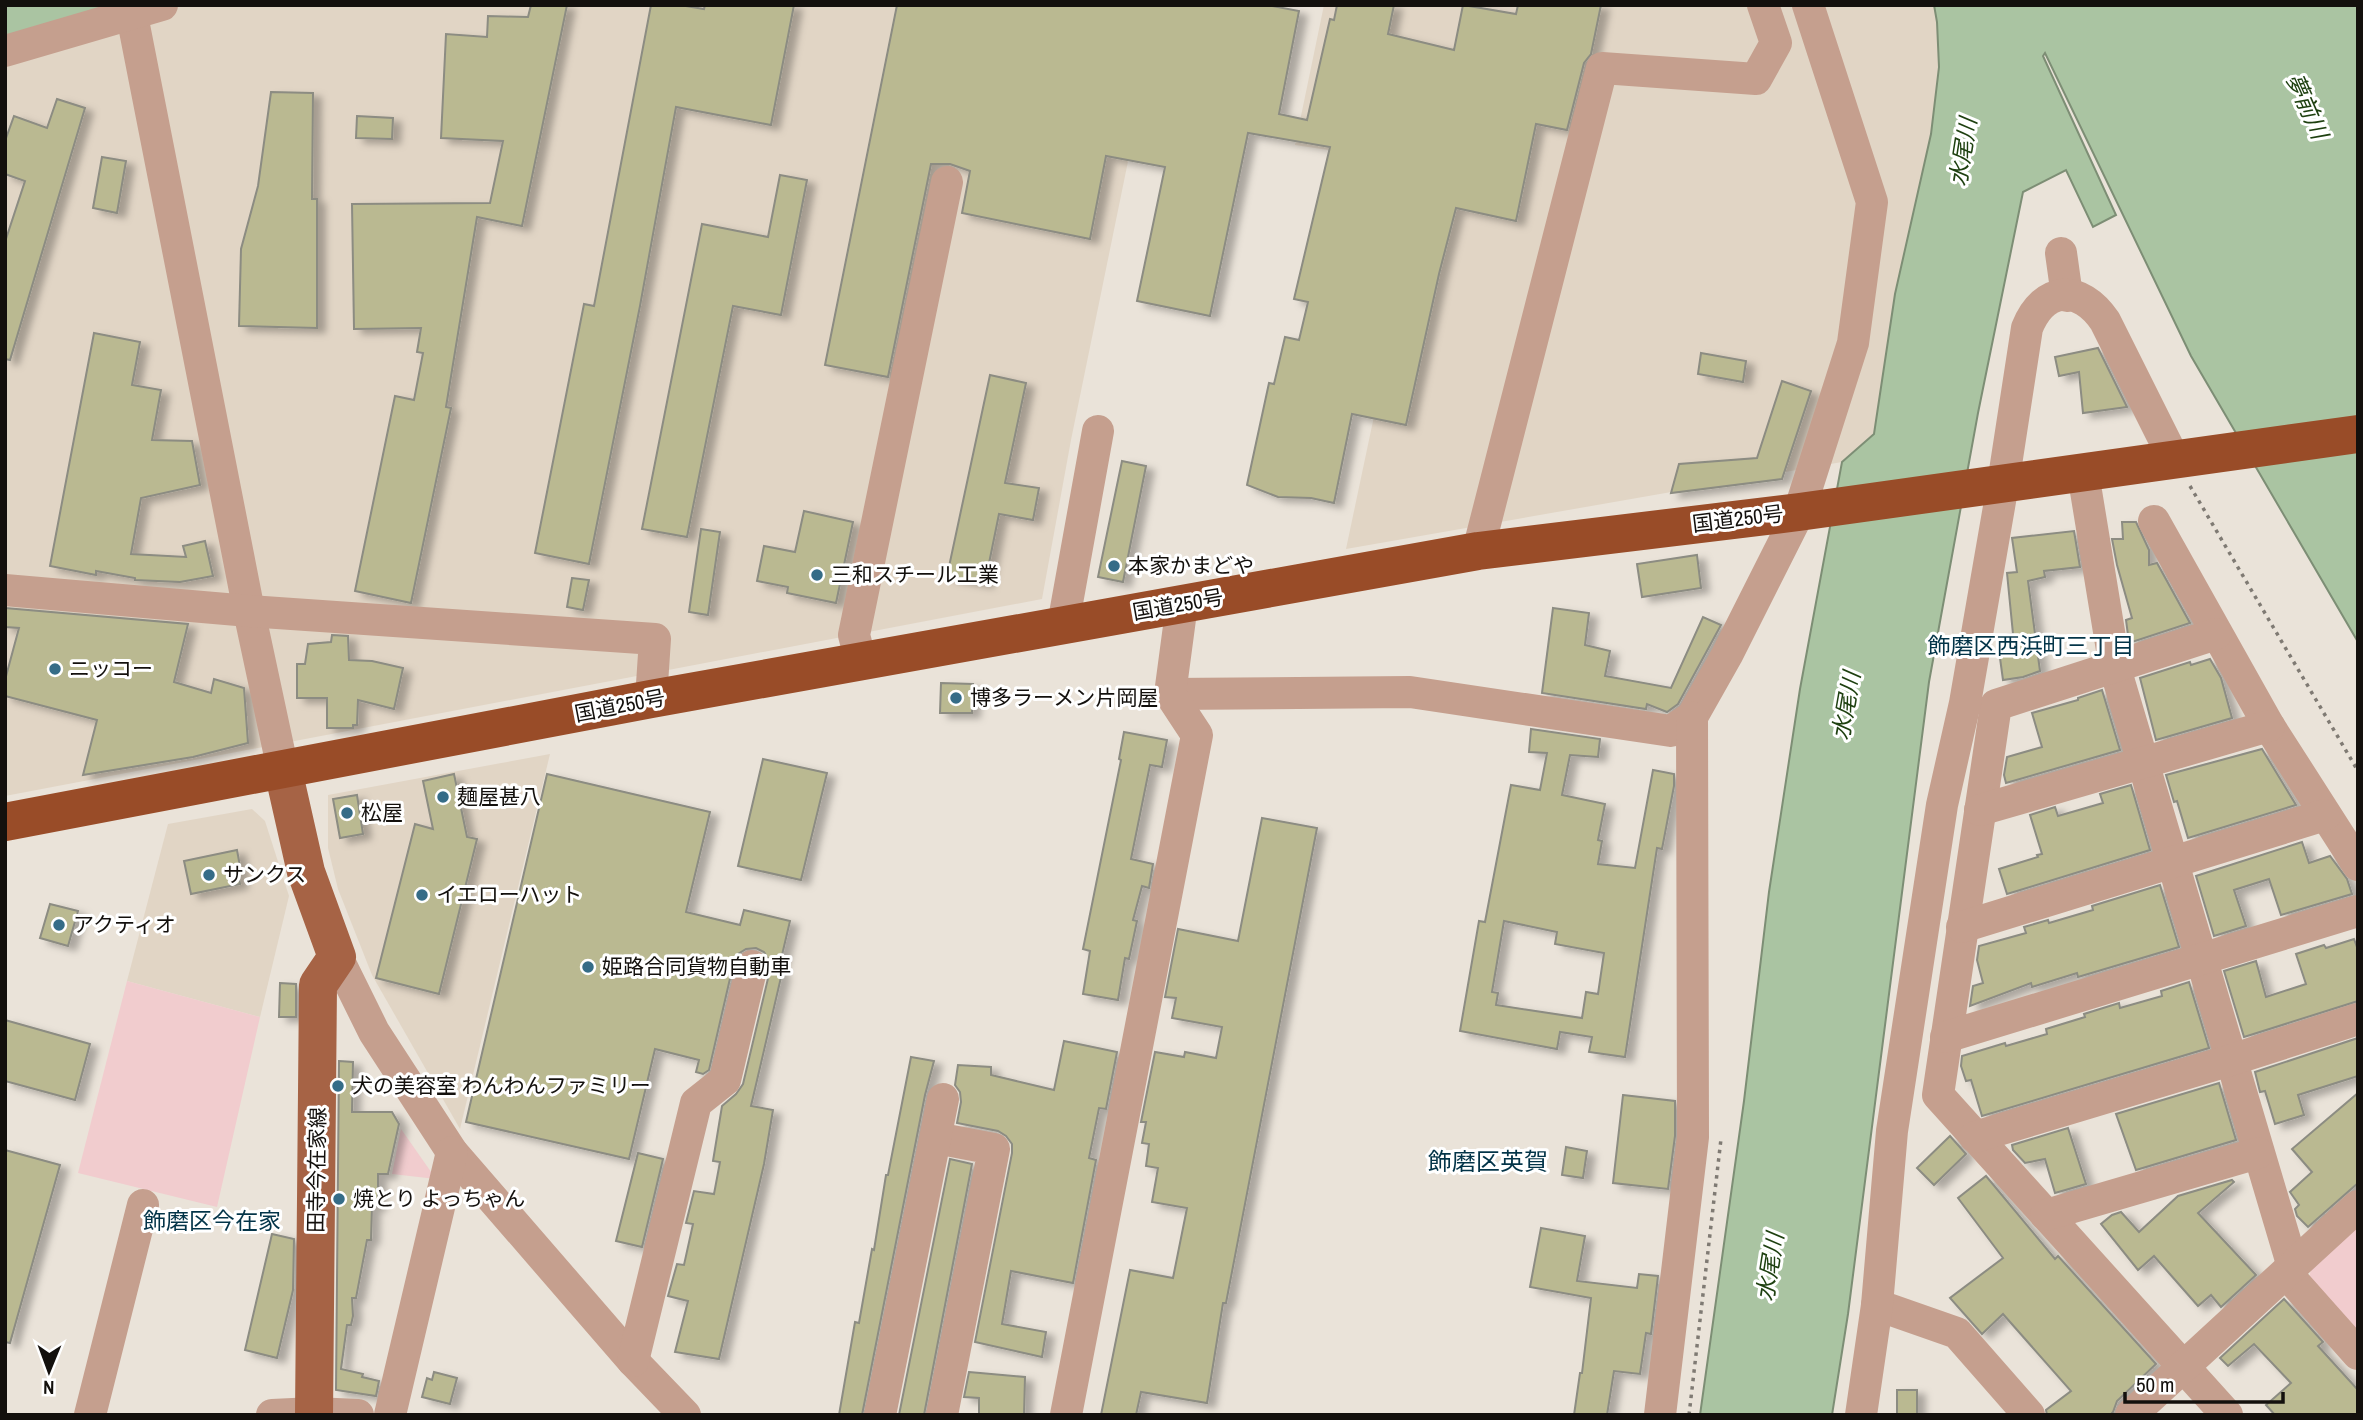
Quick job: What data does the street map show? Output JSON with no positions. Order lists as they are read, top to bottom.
{
  "streets": {
    "highway": ["国道250号"],
    "main road": ["田寺今在家線"]
  },
  "districts": ["飾磨区西浜町三丁目", "飾磨区英賀", "飾磨区今在家"],
  "water": ["夢前川", "水尾川"],
  "places": [
    "本家かまどや",
    "三和スチール工業",
    "ニッコー",
    "博多ラーメン片岡屋",
    "麺屋甚八",
    "松屋",
    "サンクス",
    "イエローハット",
    "アクティオ",
    "姫路合同貨物自動車",
    "犬の美容室 わんわんファミリー",
    "焼とり よっちゃん"
  ],
  "scale_bar": "50 m",
  "north": "bottom"
}
